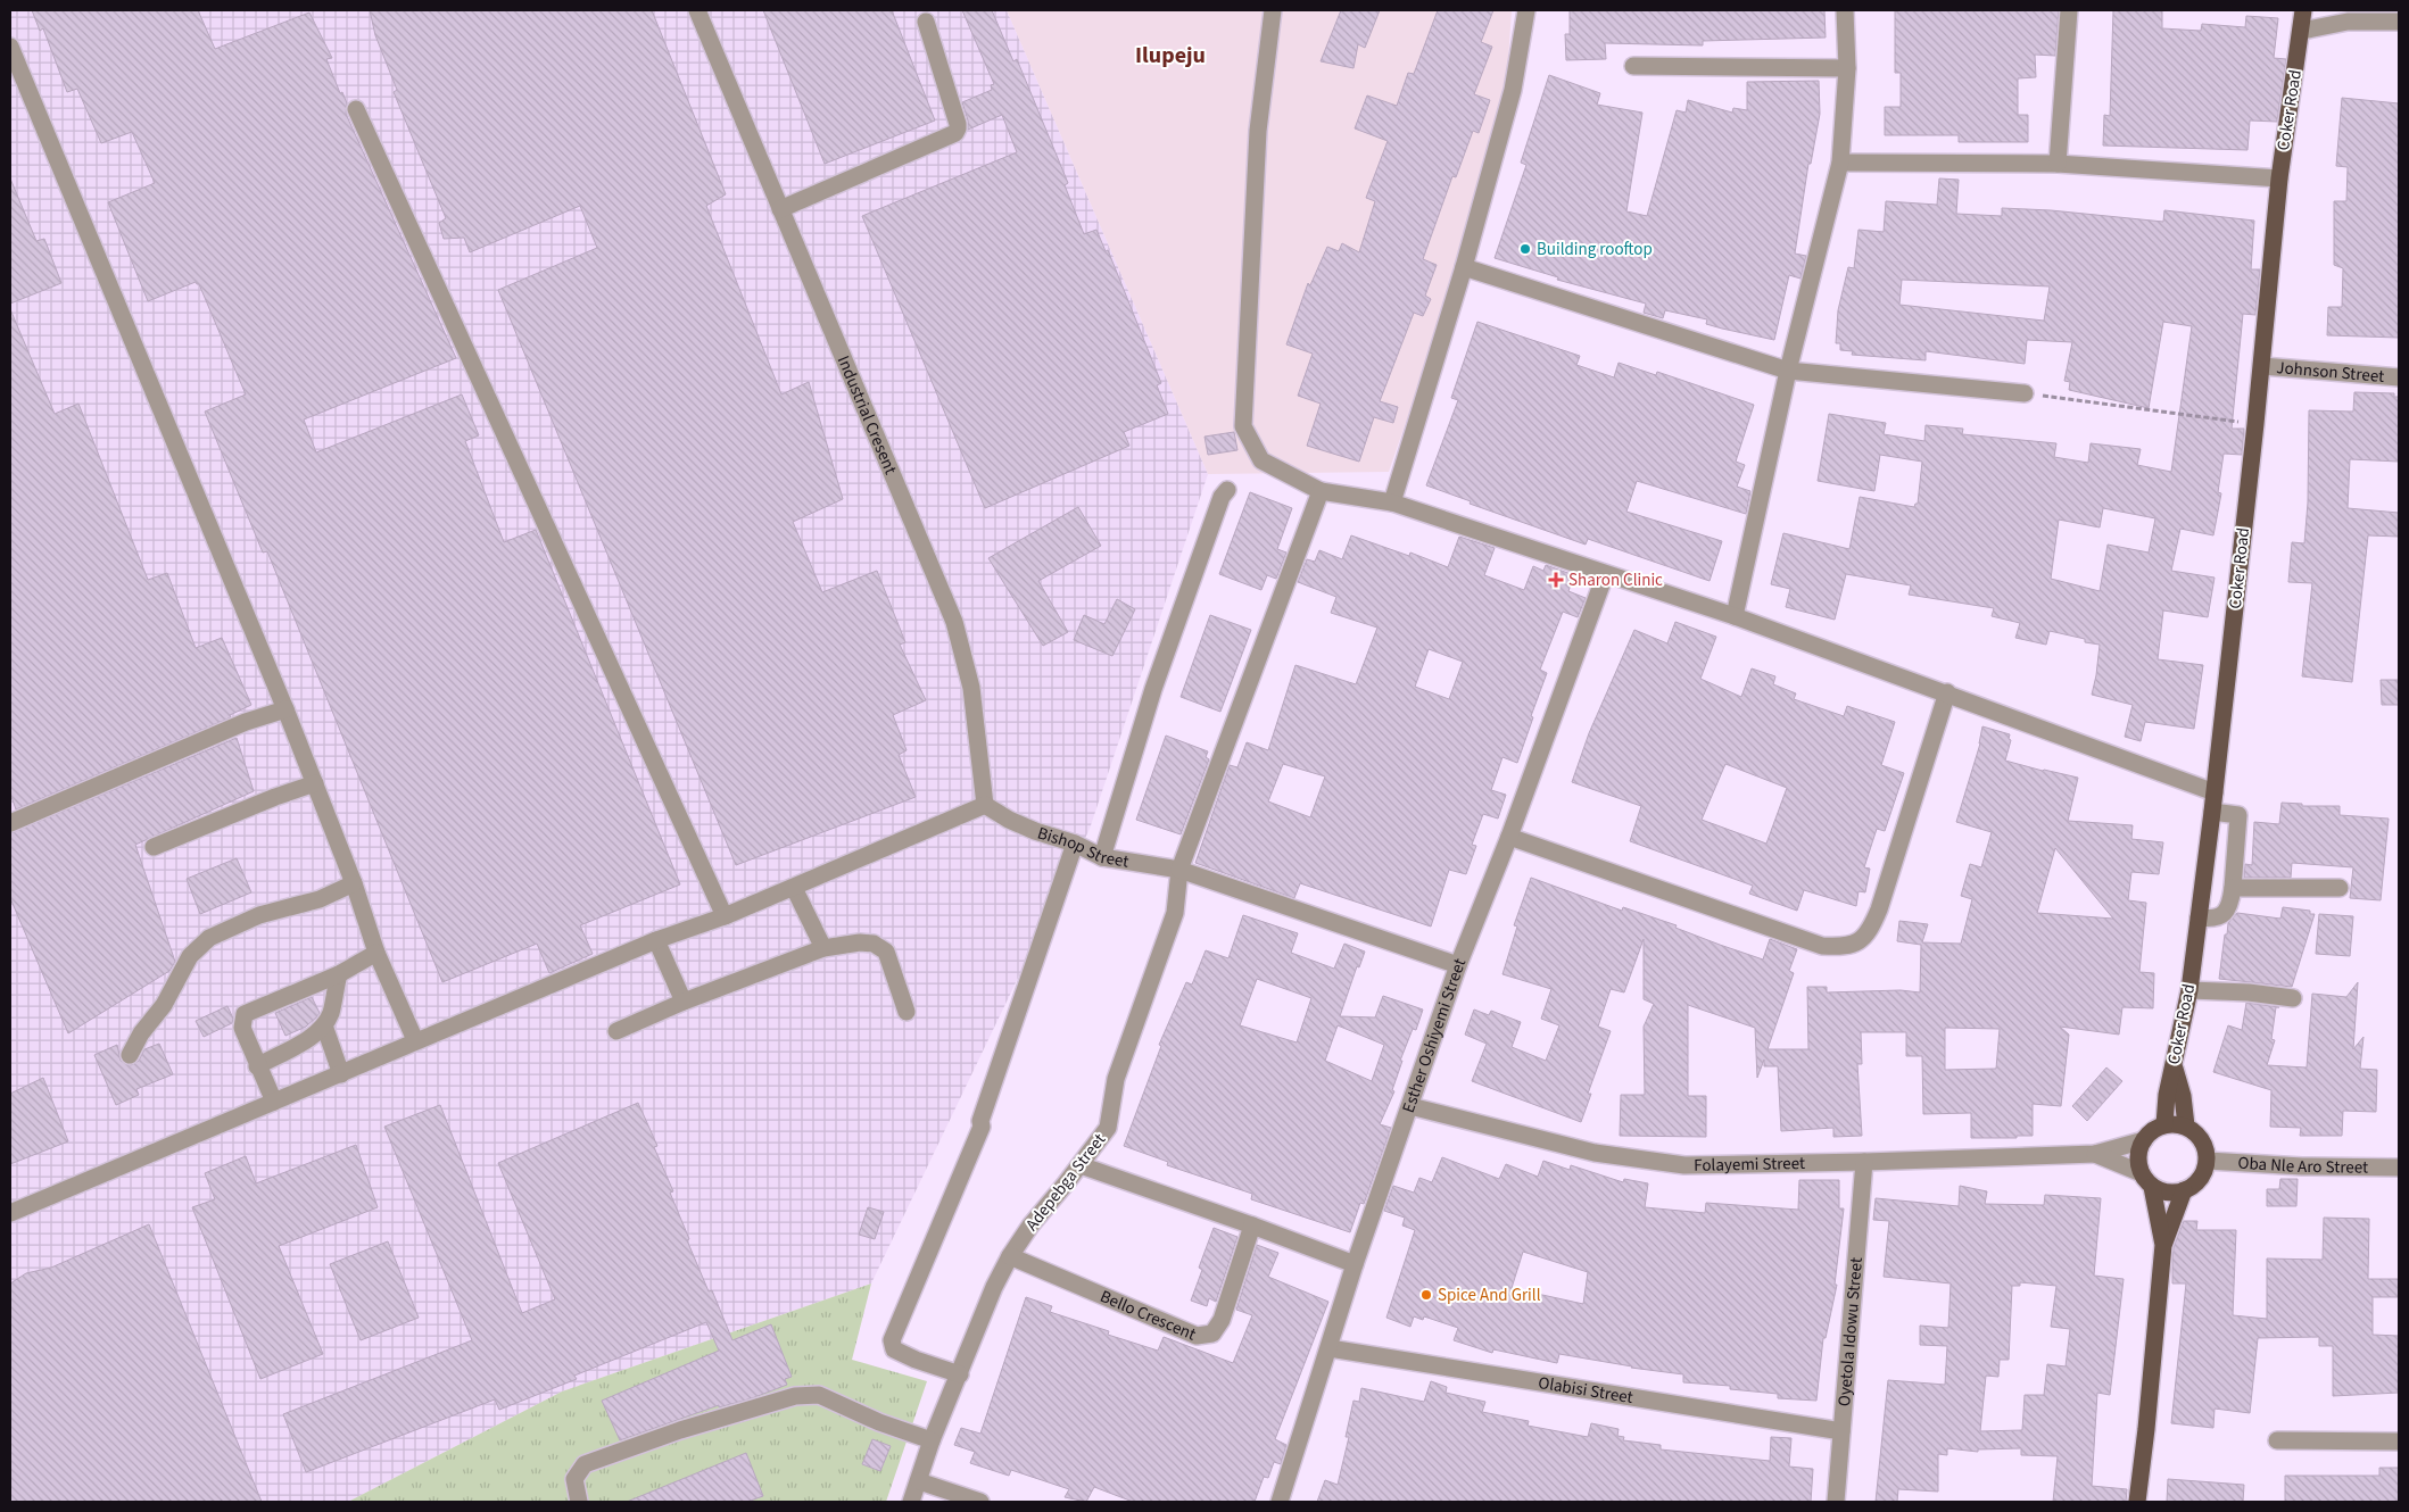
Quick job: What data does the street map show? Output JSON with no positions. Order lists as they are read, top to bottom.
{
  "streets": {
    "main road": ["Coker Road"],
    "street": [
      "Johnson Street",
      "Industrial Cresent",
      "Bishop Street",
      "Esther Oshiyemi Street",
      "Folayemi Street",
      "Oba Nle Aro Street",
      "Adepebga Street",
      "Bello Crescent",
      "Oyetola Idowu Street",
      "Olabisi Street"
    ]
  },
  "crossings": [
    ["Coker Road", "Johnson Street"],
    ["Coker Road", "Oba Nle Aro Street"],
    ["Industrial Cresent", "Bishop Street"],
    ["Bishop Street", "Adepebga Street"],
    ["Esther Oshiyemi Street", "Folayemi Street"],
    ["Esther Oshiyemi Street", "Olabisi Street"],
    ["Folayemi Street", "Oyetola Idowu Street"],
    ["Adepebga Street", "Bello Crescent"],
    ["Oyetola Idowu Street", "Olabisi Street"]
  ],
  "districts": ["Ilupeju"],
  "places": {
    "other": ["Building rooftop", "Spice And Grill"],
    "health": ["Sharon Clinic"]
  }
}
